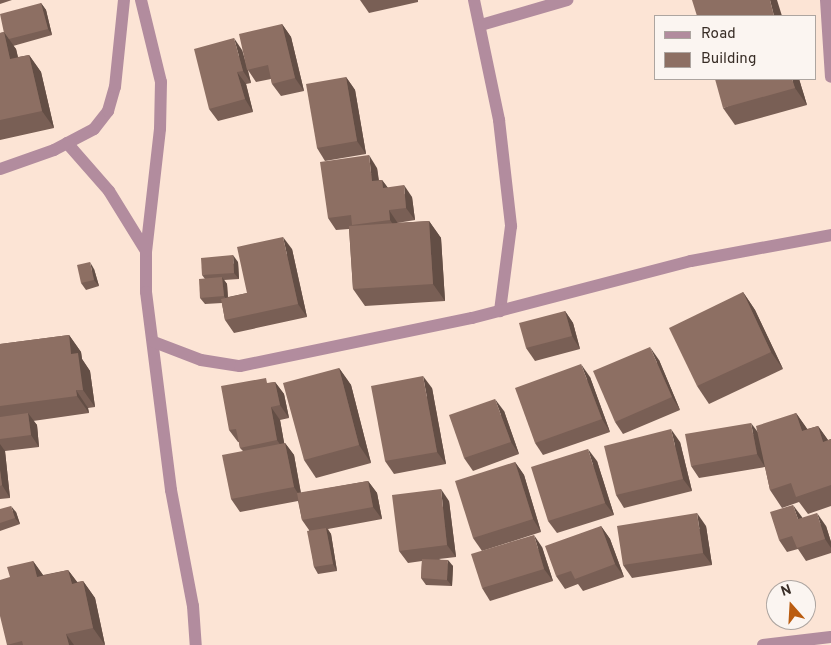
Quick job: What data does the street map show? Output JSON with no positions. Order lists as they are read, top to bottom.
{
  "legend": ["Road", "Building"],
  "north": "top"
}
